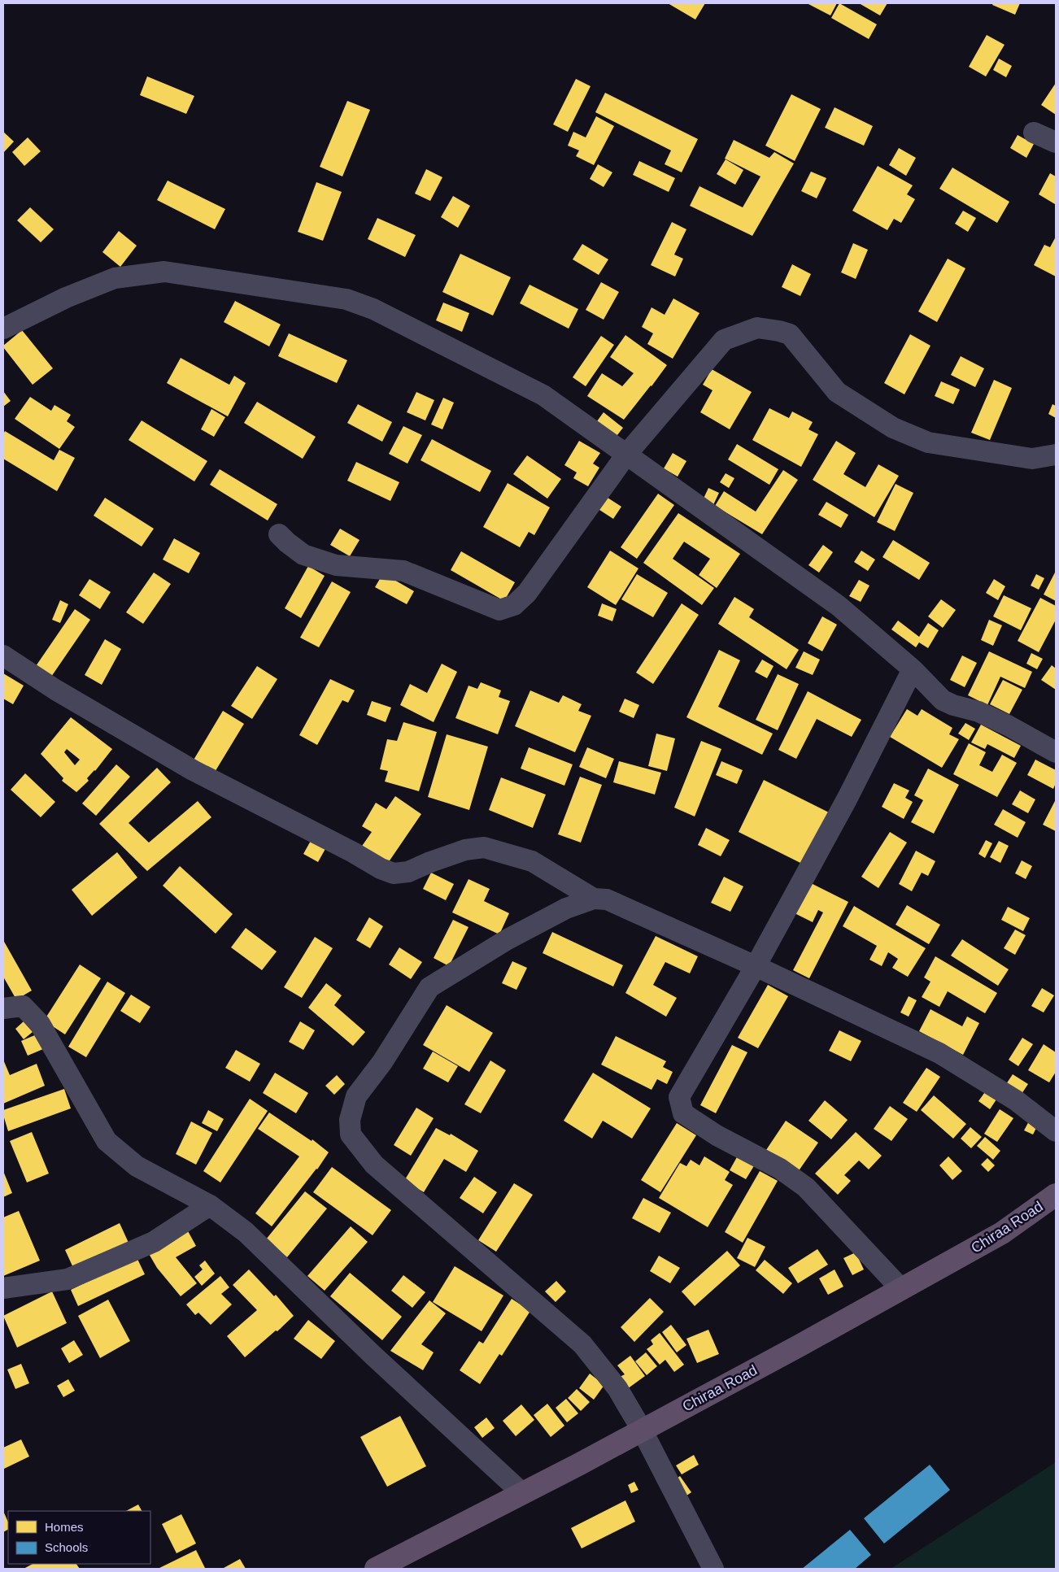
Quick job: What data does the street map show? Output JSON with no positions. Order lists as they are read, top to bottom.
{
  "streets": {
    "highway": ["Chiraa Road"]
  },
  "legend": ["Homes", "Schools"]
}
